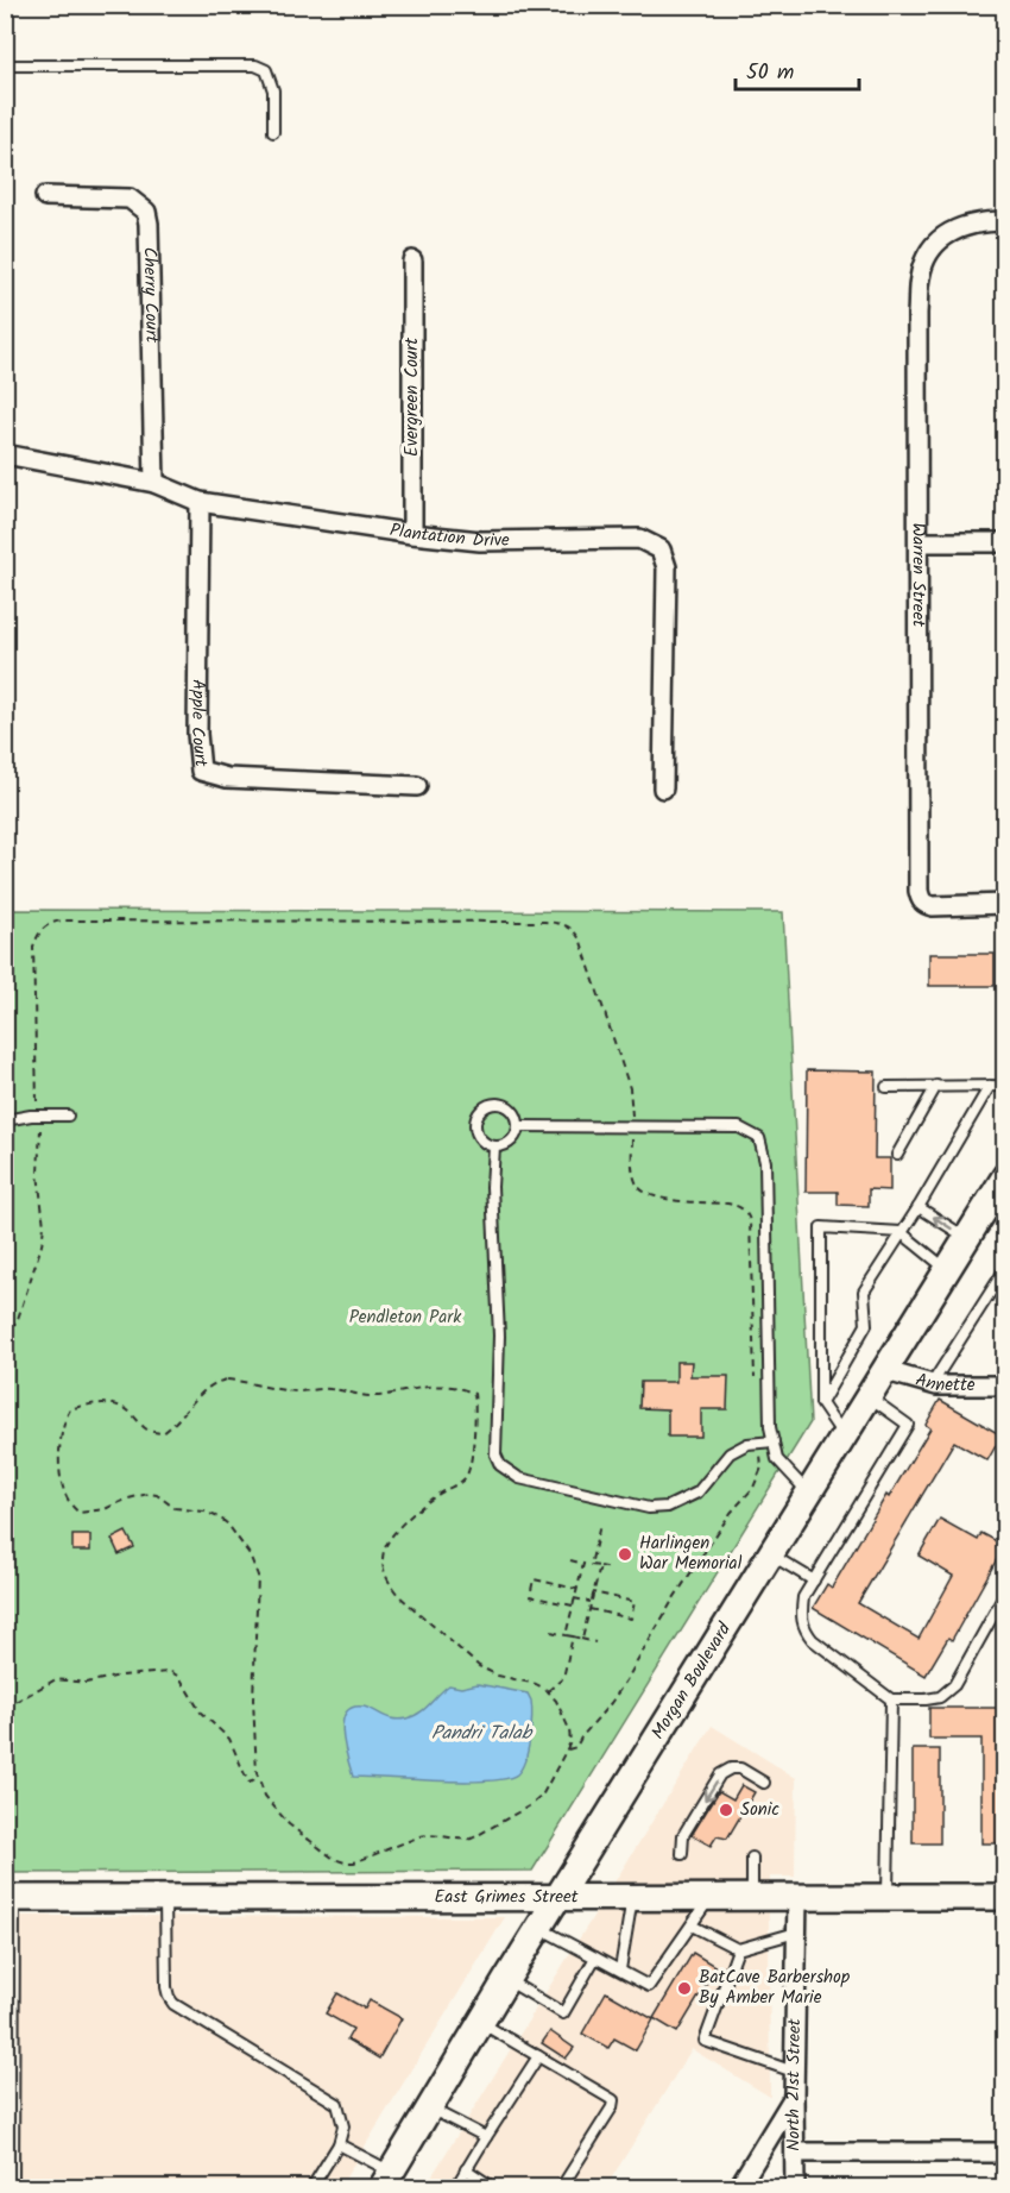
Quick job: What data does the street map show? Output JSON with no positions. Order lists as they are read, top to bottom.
{
  "streets": {
    "main road": ["Morgan Boulevard", "East Grimes Street"],
    "street": [
      "Cherry Court",
      "Evergreen Court",
      "Plantation Drive",
      "Warren Street",
      "Apple Court",
      "Annette",
      "North 21st Street"
    ]
  },
  "crossings": [
    ["Cherry Court", "Plantation Drive"],
    ["Evergreen Court", "Plantation Drive"],
    ["Plantation Drive", "Apple Court"],
    ["Annette", "Morgan Boulevard"],
    ["Morgan Boulevard", "East Grimes Street"],
    ["East Grimes Street", "North 21st Street"]
  ],
  "water": ["Pandri Talab"],
  "parks": ["Pendleton Park"],
  "places": ["Harlingen War Memorial", "Sonic", "BatCave Barbershop By Amber Marie"],
  "scale_bar": "50 m"
}
